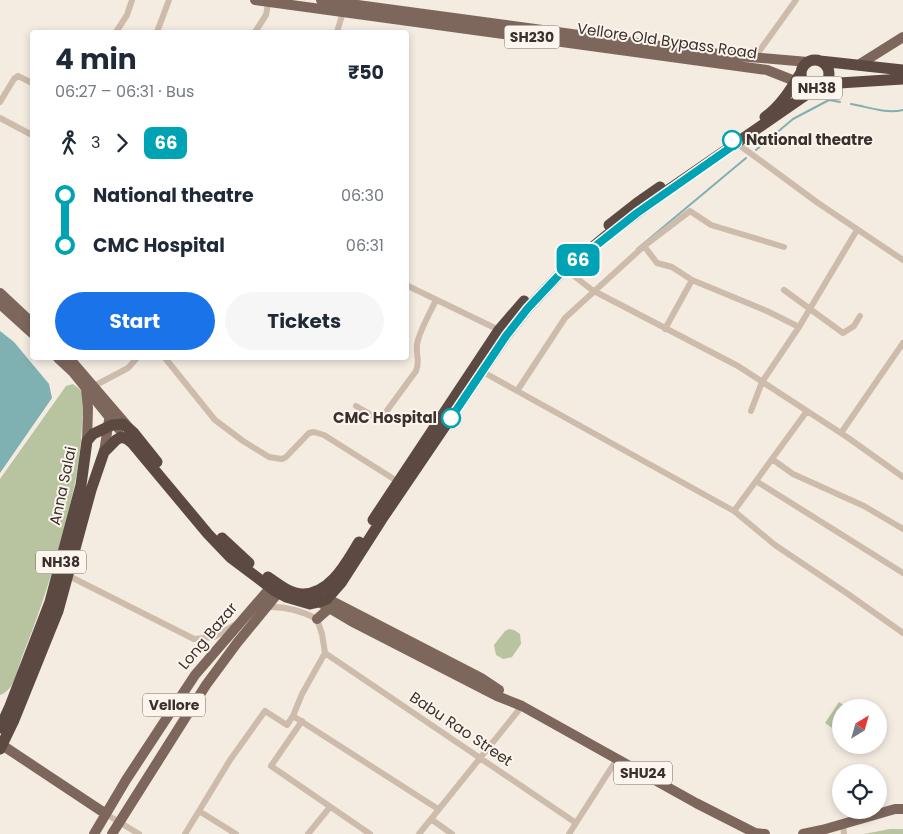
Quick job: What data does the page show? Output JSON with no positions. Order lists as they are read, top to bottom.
{
  "streets": {
    "highway": ["NH38", "Anna Salai"],
    "main road": [
      "SH230",
      "Vellore Old Bypass Road",
      "Long Bazar",
      "Vellore",
      "SHU24"
    ],
    "street": ["Babu Rao Street"]
  },
  "crossings": [
    ["Vellore Old Bypass Road", "NH38"],
    ["NH38", "SHU24"]
  ],
  "places": ["National theatre", "CMC Hospital"],
  "lines": ["bus line 66"],
  "north": "top right",
  "page": {
    "on_map": "66",
    "heading": ["4 min", "06:27 – 06:31 · Bus", "₹50"],
    "legs": ["3", "66"],
    "list": [
      {
        "name": "National theatre",
        "value": "06:30"
      },
      {
        "name": "CMC Hospital",
        "value": "06:31"
      }
    ],
    "buttons": ["Start", "Tickets"]
  }
}
